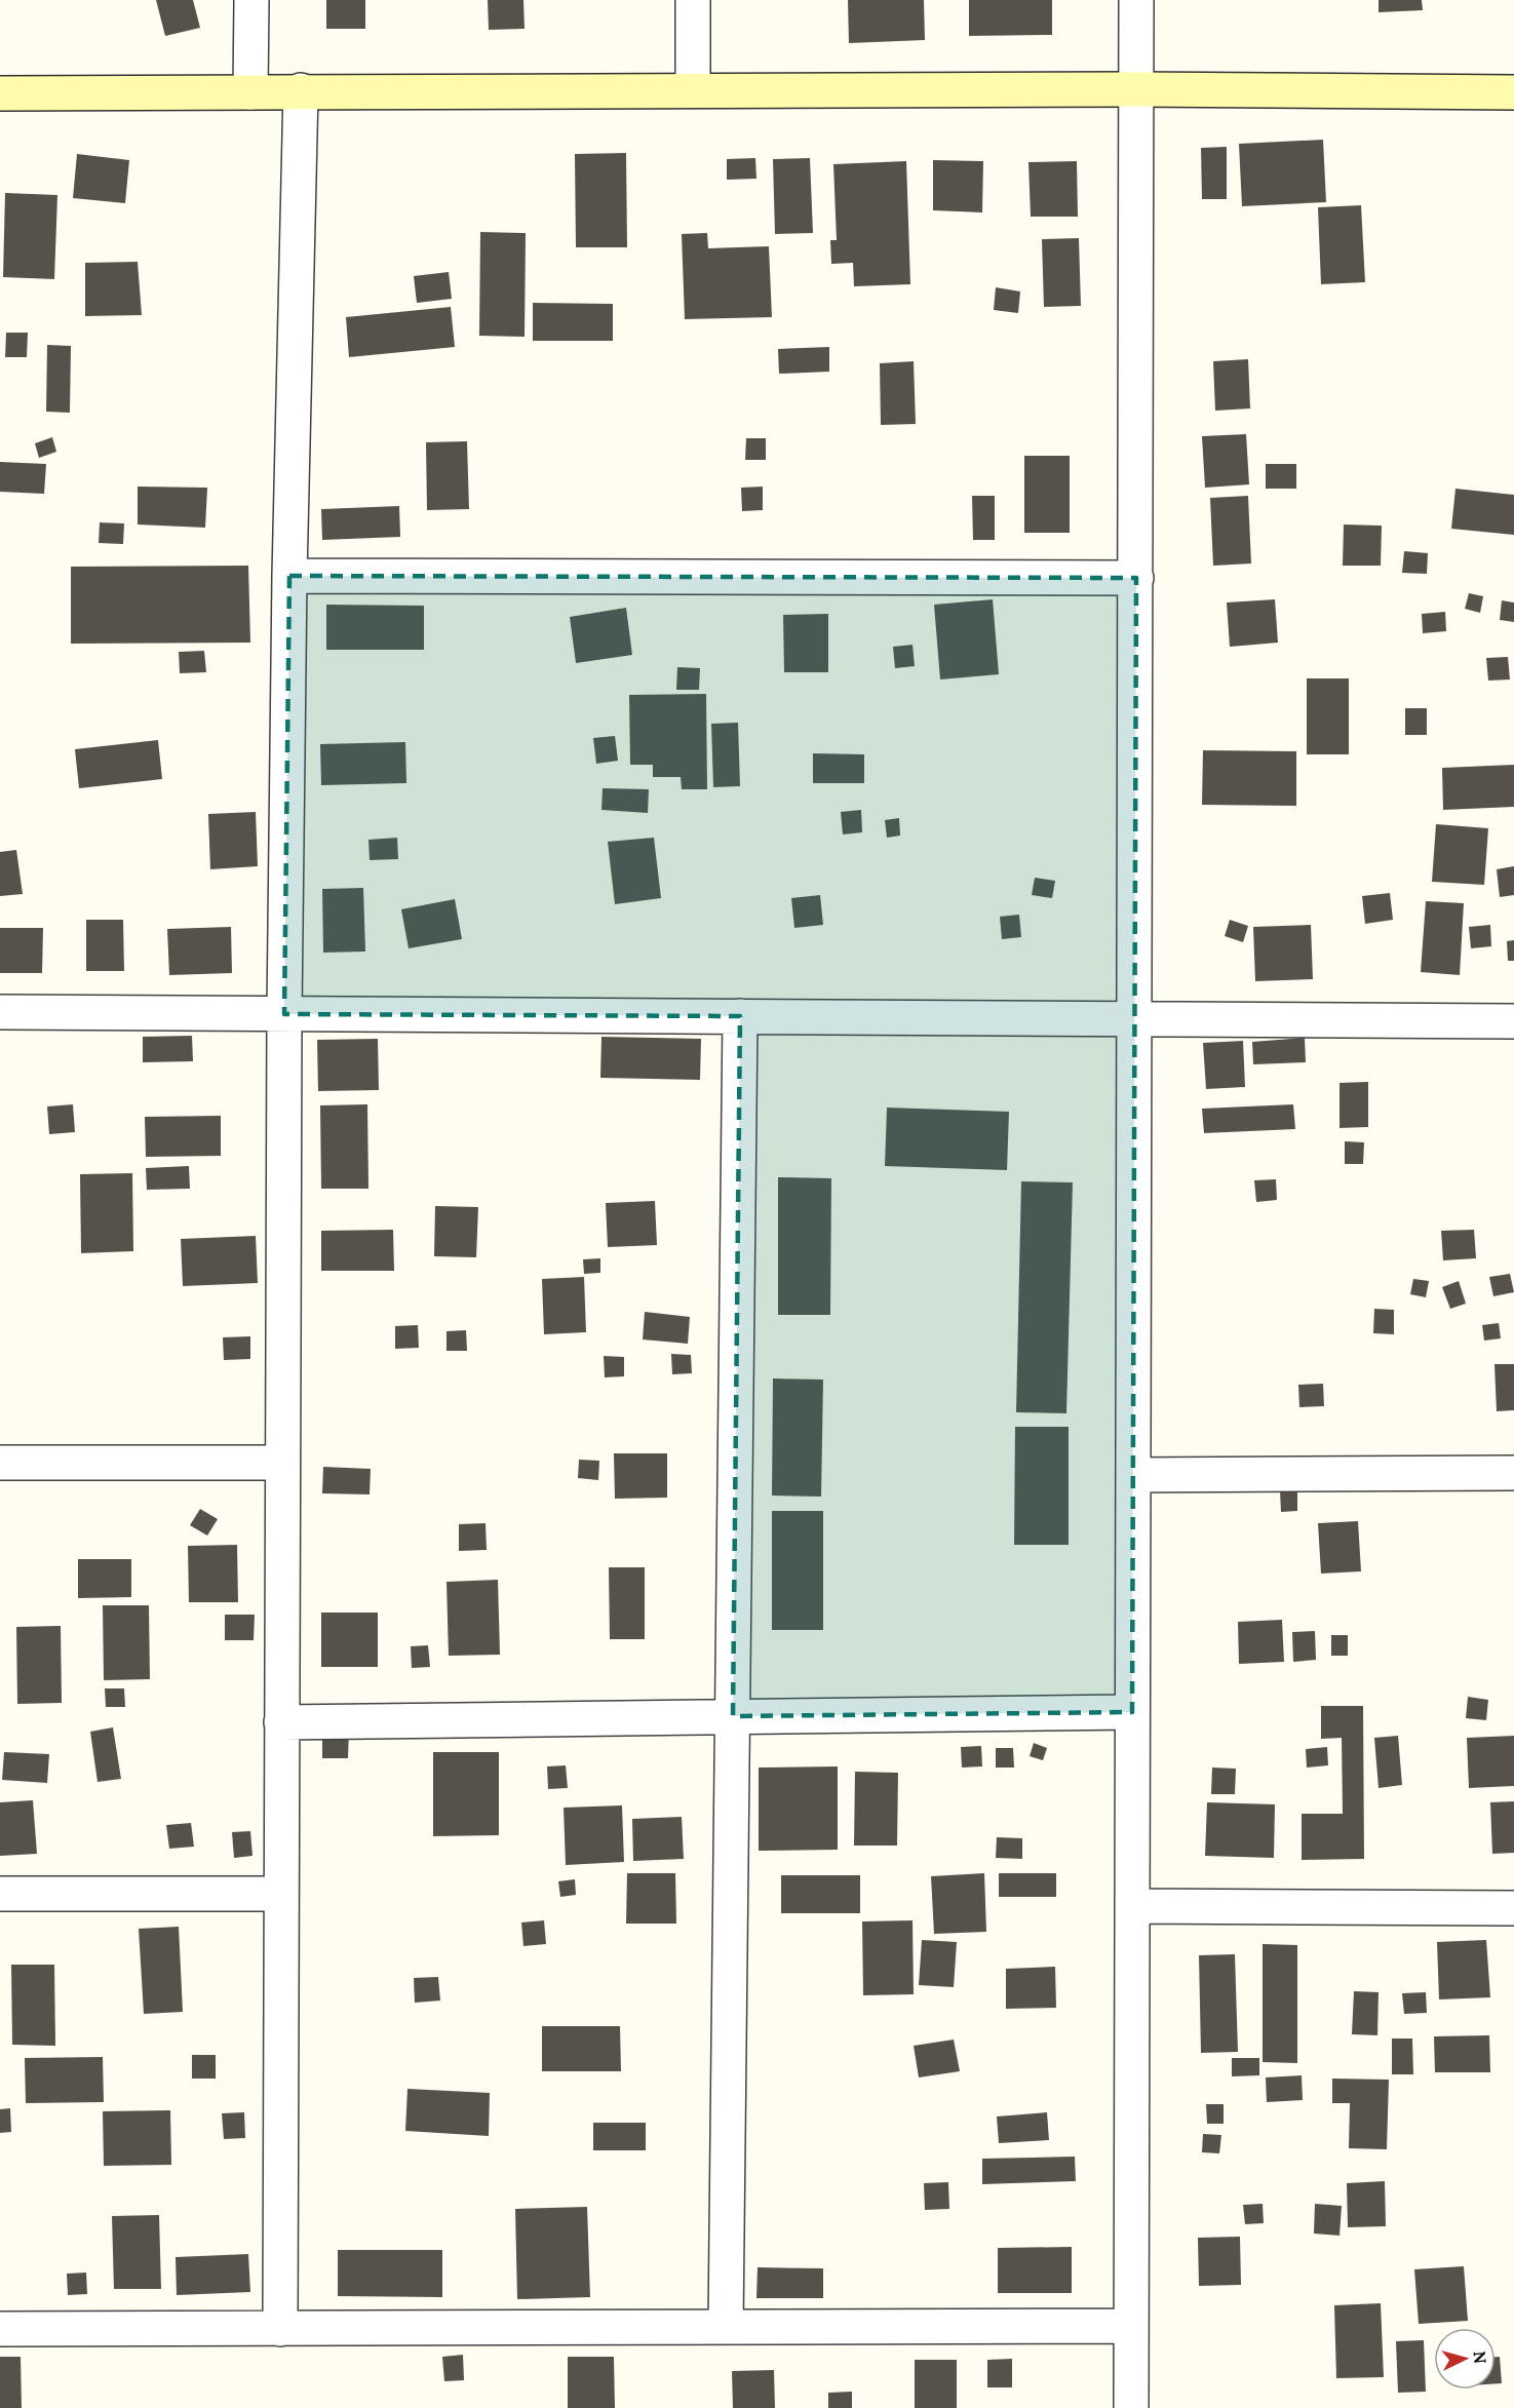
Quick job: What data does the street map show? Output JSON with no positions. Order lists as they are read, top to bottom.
{
  "north": "right"
}
